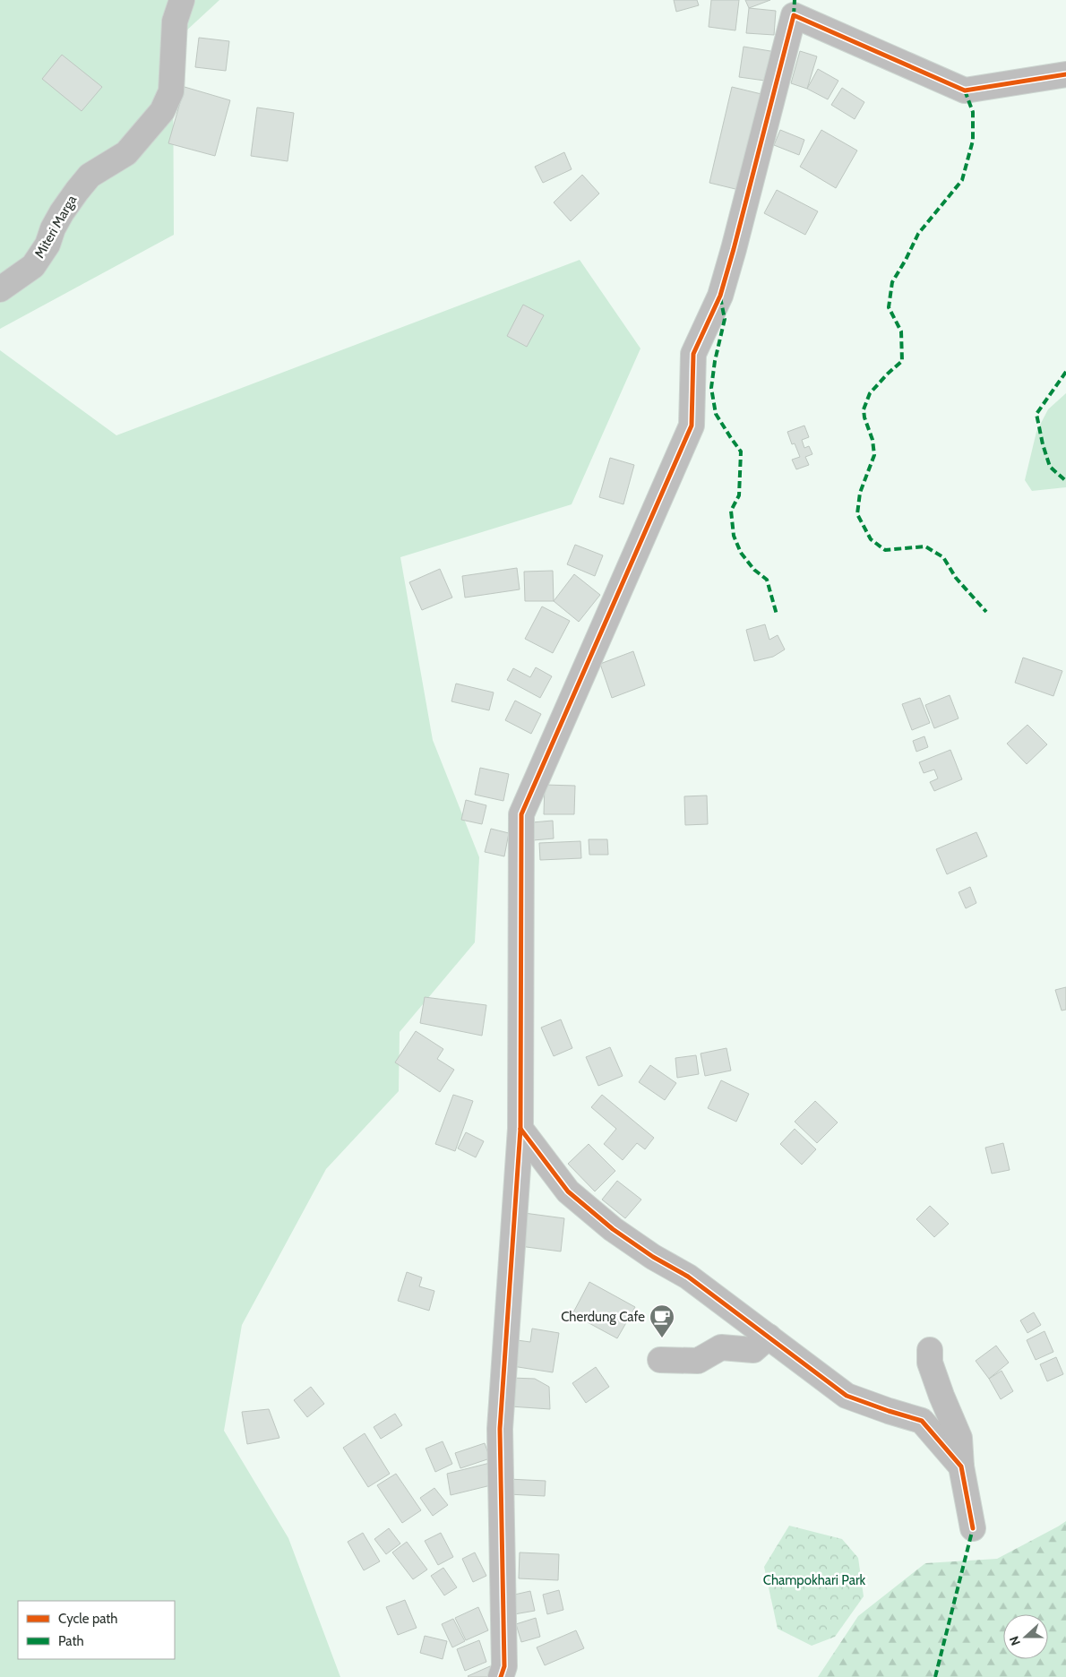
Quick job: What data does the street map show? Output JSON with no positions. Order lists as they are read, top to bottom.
{
  "streets": {
    "street": ["Miteri Marga"]
  },
  "parks": ["Champokhari Park"],
  "places": {
    "cafe": ["Cherdung Cafe"]
  },
  "legend": ["Cycle path", "Path"],
  "north": "left"
}
